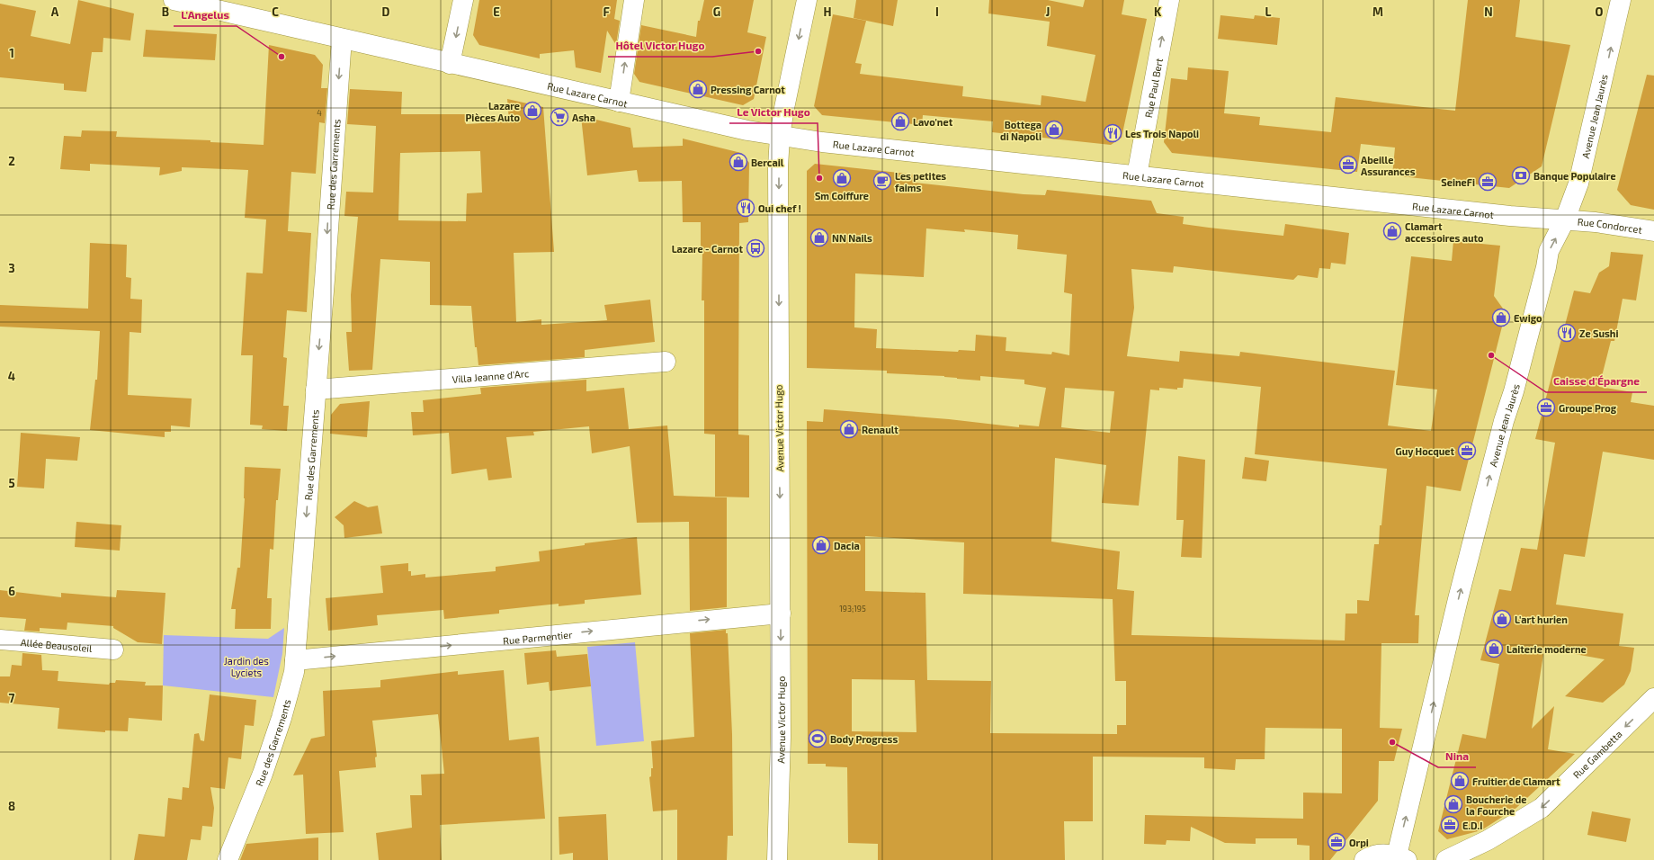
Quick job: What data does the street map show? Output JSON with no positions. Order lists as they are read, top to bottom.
{
  "streets": {
    "street": [
      "Rue Paul Bert",
      "Rue Lazare Carnot",
      "Avenue Jean Jaurès",
      "Rue des Garrements",
      "Rue Condorcet",
      "Villa Jeanne d'Arc",
      "Avenue Victor Hugo",
      "Rue Parmentier",
      "Allée Beausoleil",
      "Rue Gambetta"
    ]
  },
  "crossings": [
    ["Rue Paul Bert", "Rue Lazare Carnot"],
    ["Rue Lazare Carnot", "Avenue Jean Jaurès"],
    ["Rue Lazare Carnot", "Rue des Garrements"],
    ["Rue Lazare Carnot", "Rue Condorcet"],
    ["Rue Lazare Carnot", "Avenue Victor Hugo"],
    ["Avenue Jean Jaurès", "Rue Condorcet"],
    ["Rue des Garrements", "Villa Jeanne d'Arc"],
    ["Rue des Garrements", "Rue Parmentier"],
    ["Avenue Victor Hugo", "Rue Parmentier"]
  ],
  "one_way": [
    "Rue Paul Bert",
    "Avenue Jean Jaurès",
    "Rue des Garrements",
    "Avenue Victor Hugo",
    "Rue Parmentier",
    "Rue Gambetta"
  ],
  "parks": ["Jardin des Lyciets"],
  "places": {
    "other": [
      "Hôtel Victor Hugo",
      "L'Angelus",
      "Le Victor Hugo",
      "Caisse d'Épargne",
      "Nina"
    ],
    "shop": [
      "Pressing Carnot",
      "Lazare Pièces Auto",
      "Lavo'net",
      "Bottega di Napoli",
      "Bercail",
      "Sm Coiffure",
      "Clamart accessoires auto",
      "NN Nails",
      "Ewigo",
      "Renault",
      "Dacia",
      "L'art hurien",
      "Laiterie moderne",
      "Fruitier de Clamart",
      "Boucherie de la Fourche"
    ],
    "supermarket": ["Asha"],
    "restaurant": ["Les Trois Napoli", "Oui chef !", "Ze Sushi"],
    "office": [
      "Abeille Assurances",
      "SeineFi",
      "Groupe Prog",
      "Guy Hocquet",
      "E.D.I",
      "Orpi"
    ],
    "bank": ["Banque Populaire"],
    "cafe": ["Les petites faims"],
    "bus stop": ["Lazare - Carnot"],
    "sports": ["Body Progress"]
  },
  "house_numbers": ["4", "193;195"],
  "grid": {
    "columns": [
      "A",
      "B",
      "C",
      "D",
      "E",
      "F",
      "G",
      "H",
      "I",
      "J",
      "K",
      "L",
      "M",
      "N",
      "O"
    ],
    "rows": [
      "1",
      "2",
      "3",
      "4",
      "5",
      "6",
      "7",
      "8"
    ]
  }
}
